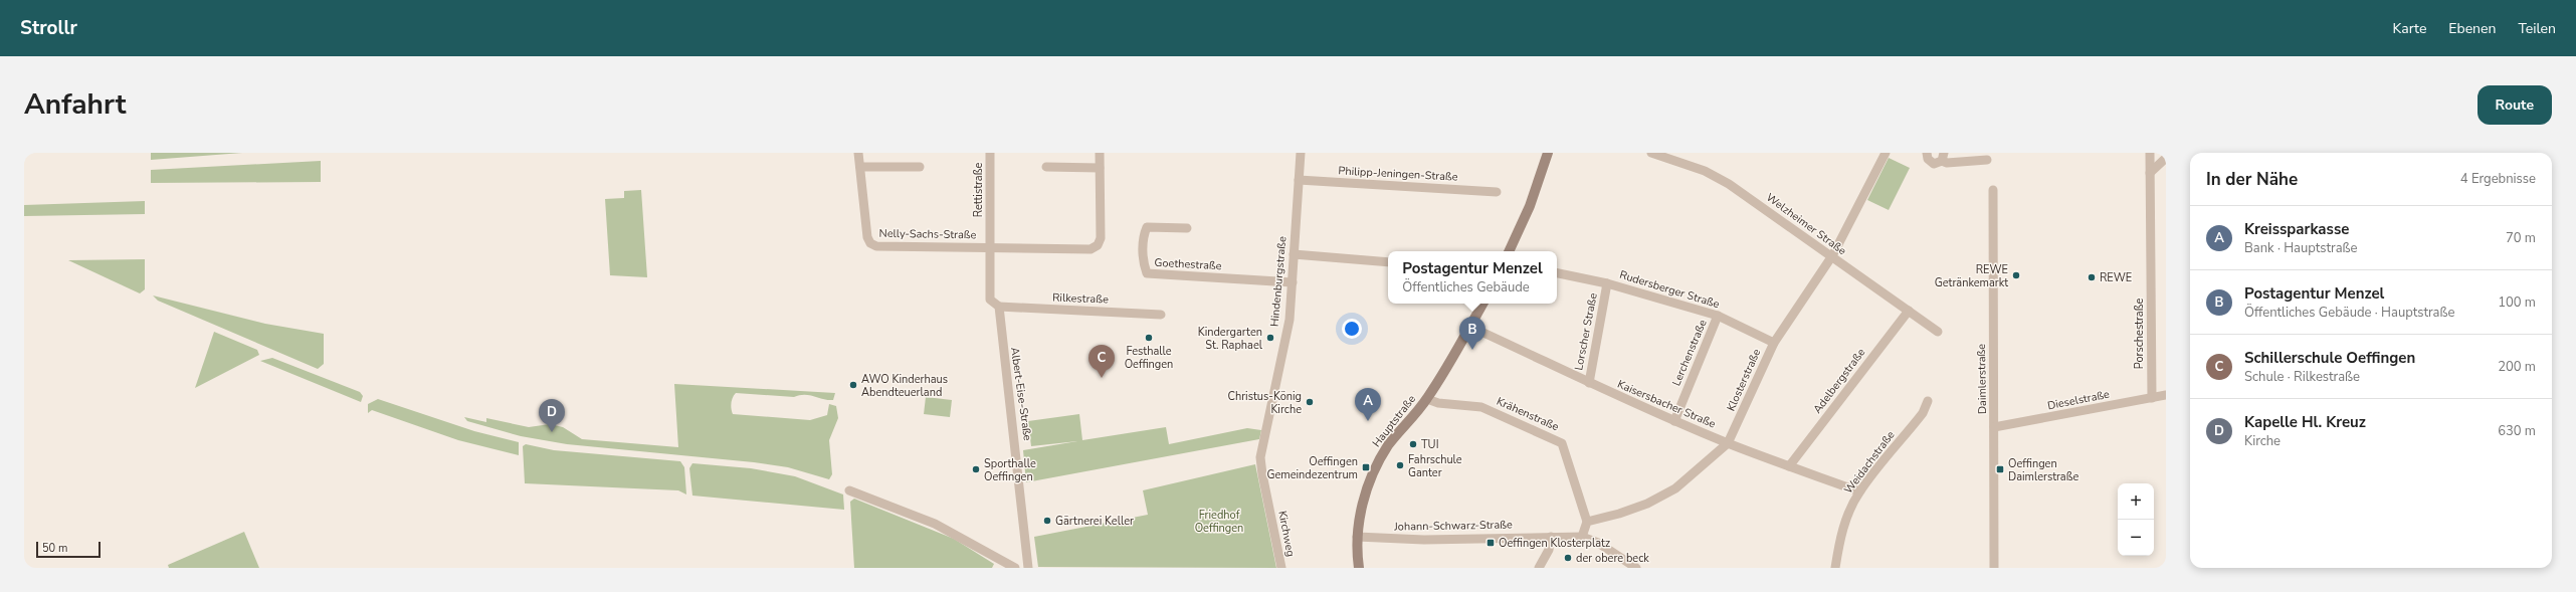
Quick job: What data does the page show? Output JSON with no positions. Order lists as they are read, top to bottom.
{
  "streets": {
    "street": [
      "Philipp-Jeningen-Straße",
      "Rettistraße",
      "Welzheimer Straße",
      "Nelly-Sachs-Straße",
      "Goethestraße",
      "Hindenburgstraße",
      "Rudersberger Straße",
      "Rilkestraße",
      "Lorscher Straße",
      "Porschestraße",
      "Lerchenstraße",
      "Daimlerstraße",
      "Klosterstraße",
      "Adelbergstraße",
      "Albert-Eise-Straße",
      "Dieselstraße",
      "Kaisersbacher Straße",
      "Krähenstraße",
      "Hauptstraße",
      "Weidachstraße",
      "Johann-Schwarz-Straße",
      "Kirchweg"
    ]
  },
  "crossings": [
    ["Philipp-Jeningen-Straße", "Hindenburgstraße"],
    ["Rettistraße", "Nelly-Sachs-Straße"],
    ["Rettistraße", "Rilkestraße"],
    ["Rettistraße", "Albert-Eise-Straße"],
    ["Welzheimer Straße", "Klosterstraße"],
    ["Welzheimer Straße", "Adelbergstraße"],
    ["Goethestraße", "Hindenburgstraße"],
    ["Hindenburgstraße", "Kirchweg"],
    ["Rudersberger Straße", "Lorscher Straße"],
    ["Rudersberger Straße", "Lerchenstraße"],
    ["Rudersberger Straße", "Klosterstraße"],
    ["Rilkestraße", "Albert-Eise-Straße"],
    ["Lorscher Straße", "Kaisersbacher Straße"],
    ["Porschestraße", "Dieselstraße"],
    ["Lerchenstraße", "Kaisersbacher Straße"],
    ["Daimlerstraße", "Dieselstraße"],
    ["Klosterstraße", "Kaisersbacher Straße"],
    ["Klosterstraße", "Krähenstraße"],
    ["Adelbergstraße", "Kaisersbacher Straße"],
    ["Kaisersbacher Straße", "Hauptstraße"],
    ["Kaisersbacher Straße", "Weidachstraße"],
    ["Krähenstraße", "Hauptstraße"],
    ["Hauptstraße", "Johann-Schwarz-Straße"]
  ],
  "parks": ["Friedhof Oeffingen"],
  "places": {
    "other": [
      "REWE Getränkemarkt",
      "REWE",
      "Festhalle Oeffingen",
      "Kindergarten St. Raphael",
      "AWO Kinderhaus Abendteuerland",
      "Christus-König Kirche",
      "TUI",
      "Fahrschule Ganter",
      "Sporthalle Oeffingen",
      "Gärtnerei Keller",
      "der obere beck"
    ],
    "transit": ["Oeffingen Gemeindezentrum", "Oeffingen Daimlerstraße", "Oeffingen Klosterplatz"]
  },
  "scale_bar": "50 m",
  "page": {
    "header": "Strollr",
    "nav": ["Karte", "Ebenen", "Teilen"],
    "title": "Anfahrt",
    "buttons": "Route",
    "heading": ["In der Nähe", "4 Ergebnisse"],
    "list": [
      {
        "mark": "A",
        "name": "Kreissparkasse",
        "note": "Bank · Hauptstraße",
        "value": "70 m"
      },
      {
        "mark": "B",
        "name": "Postagentur Menzel",
        "note": "Öffentliches Gebäude · Hauptstraße",
        "value": "100 m"
      },
      {
        "mark": "C",
        "name": "Schillerschule Oeffingen",
        "note": "Schule · Rilkestraße",
        "value": "200 m"
      },
      {
        "mark": "D",
        "name": "Kapelle Hl. Kreuz",
        "note": "Kirche",
        "value": "630 m"
      }
    ],
    "popup": ["Postagentur Menzel", "Öffentliches Gebäude"],
    "pins": [
      "B",
      "C",
      "A",
      "D"
    ],
    "map_buttons": ["+", "−"],
    "scale": "50 m"
  }
}
